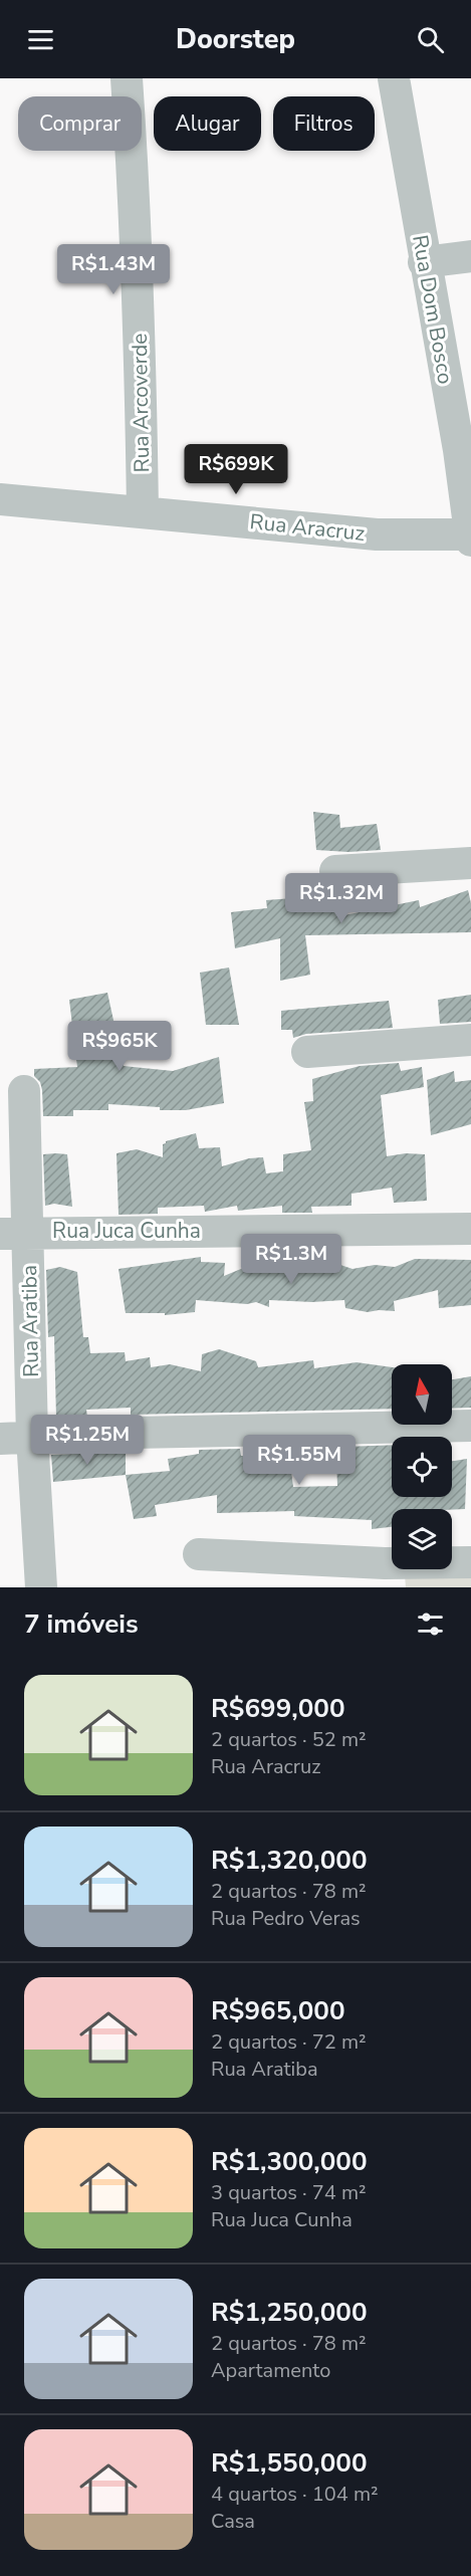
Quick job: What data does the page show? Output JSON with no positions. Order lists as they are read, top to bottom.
{
  "streets": {
    "street": [
      "Rua Dom Bosco",
      "Rua Arcoverde",
      "Rua Aracruz",
      "Rua Juca Cunha",
      "Rua Aratiba"
    ]
  },
  "crossings": [
    ["Rua Dom Bosco", "Rua Aracruz"],
    ["Rua Arcoverde", "Rua Aracruz"],
    ["Rua Juca Cunha", "Rua Aratiba"]
  ],
  "north": "top",
  "page": {
    "header": "Doorstep",
    "chip": ["Comprar", "Alugar", "Filtros"],
    "price": [
      "R$1.43M",
      "R$699K",
      "R$1.32M",
      "R$965K",
      "R$1.3M",
      "R$1.25M",
      "R$1.55M"
    ],
    "heading": "7 imóveis",
    "list": [
      {
        "name": "R$699,000",
        "note": "2 quartos · 52 m² · Rua Aracruz"
      },
      {
        "name": "R$1,320,000",
        "note": "2 quartos · 78 m² · Rua Pedro Veras"
      },
      {
        "name": "R$965,000",
        "note": "2 quartos · 72 m² · Rua Aratiba"
      },
      {
        "name": "R$1,300,000",
        "note": "3 quartos · 74 m² · Rua Juca Cunha"
      },
      {
        "name": "R$1,250,000",
        "note": "2 quartos · 78 m² · Apartamento"
      },
      {
        "name": "R$1,550,000",
        "note": "4 quartos · 104 m² · Casa"
      }
    ]
  }
}
